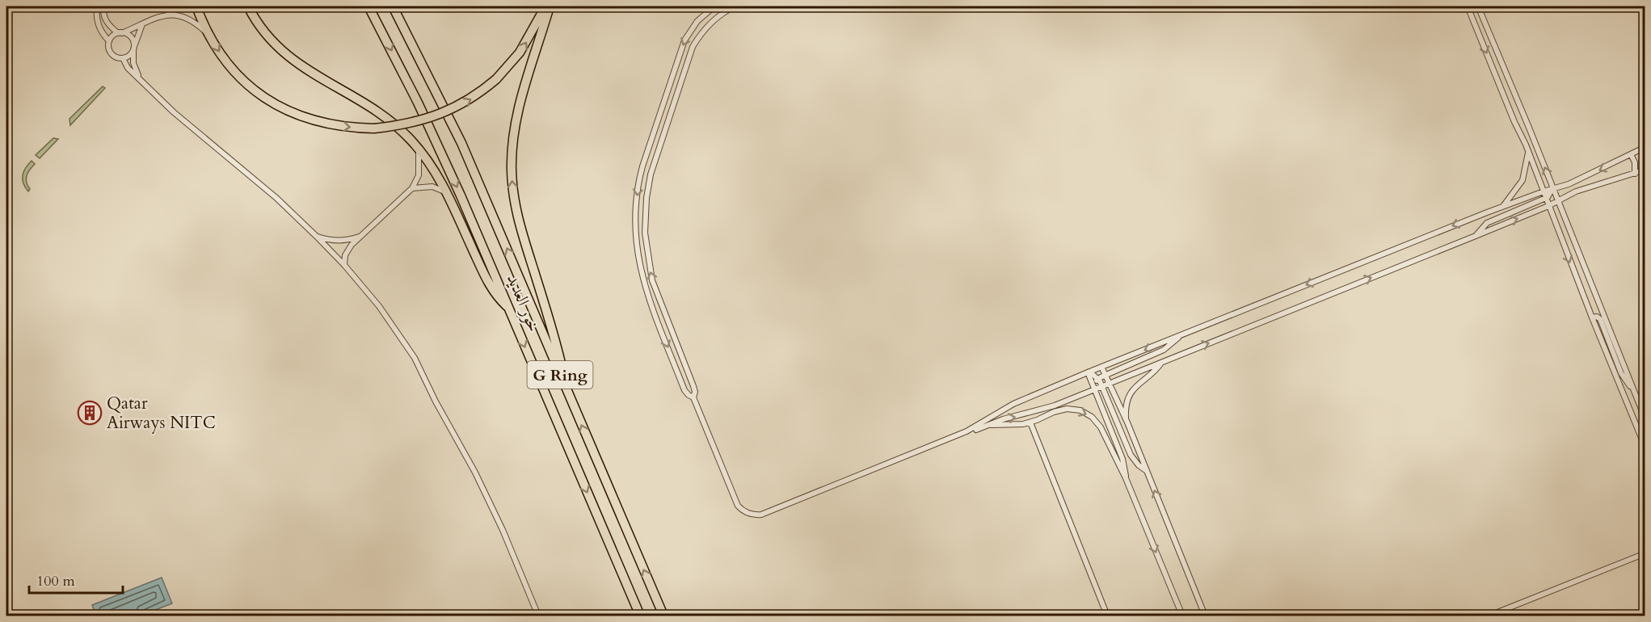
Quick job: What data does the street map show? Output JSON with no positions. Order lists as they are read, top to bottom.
{
  "streets": {
    "highway": ["خور العديد", "G Ring"]
  },
  "places": {
    "building": ["Qatar Airways NITC"]
  },
  "scale_bar": "100 m"
}
